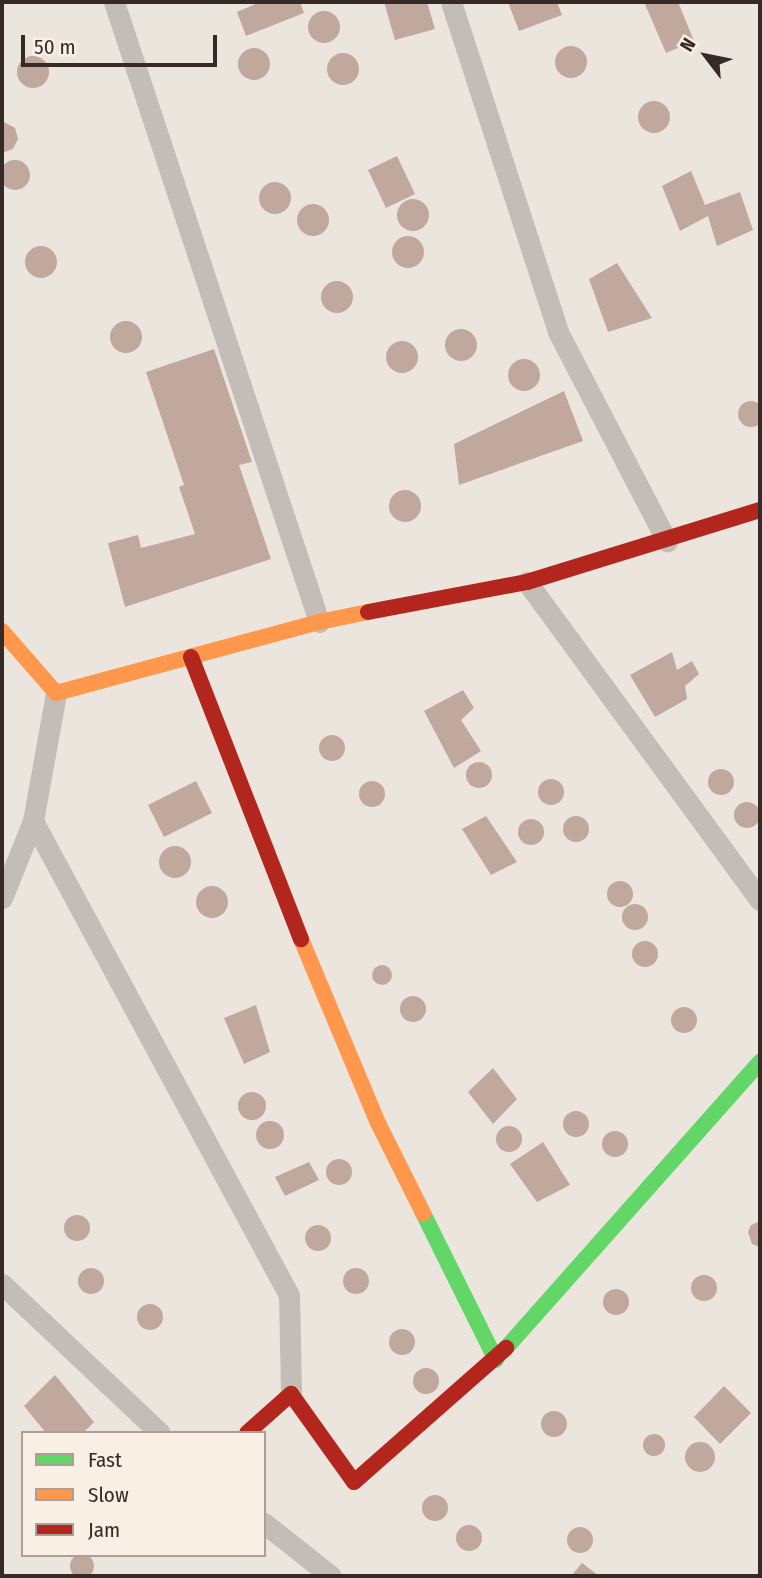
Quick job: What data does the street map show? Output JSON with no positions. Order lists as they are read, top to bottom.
{
  "legend": ["Fast", "Slow", "Jam"],
  "scale_bar": "50 m",
  "north": "top left"
}
